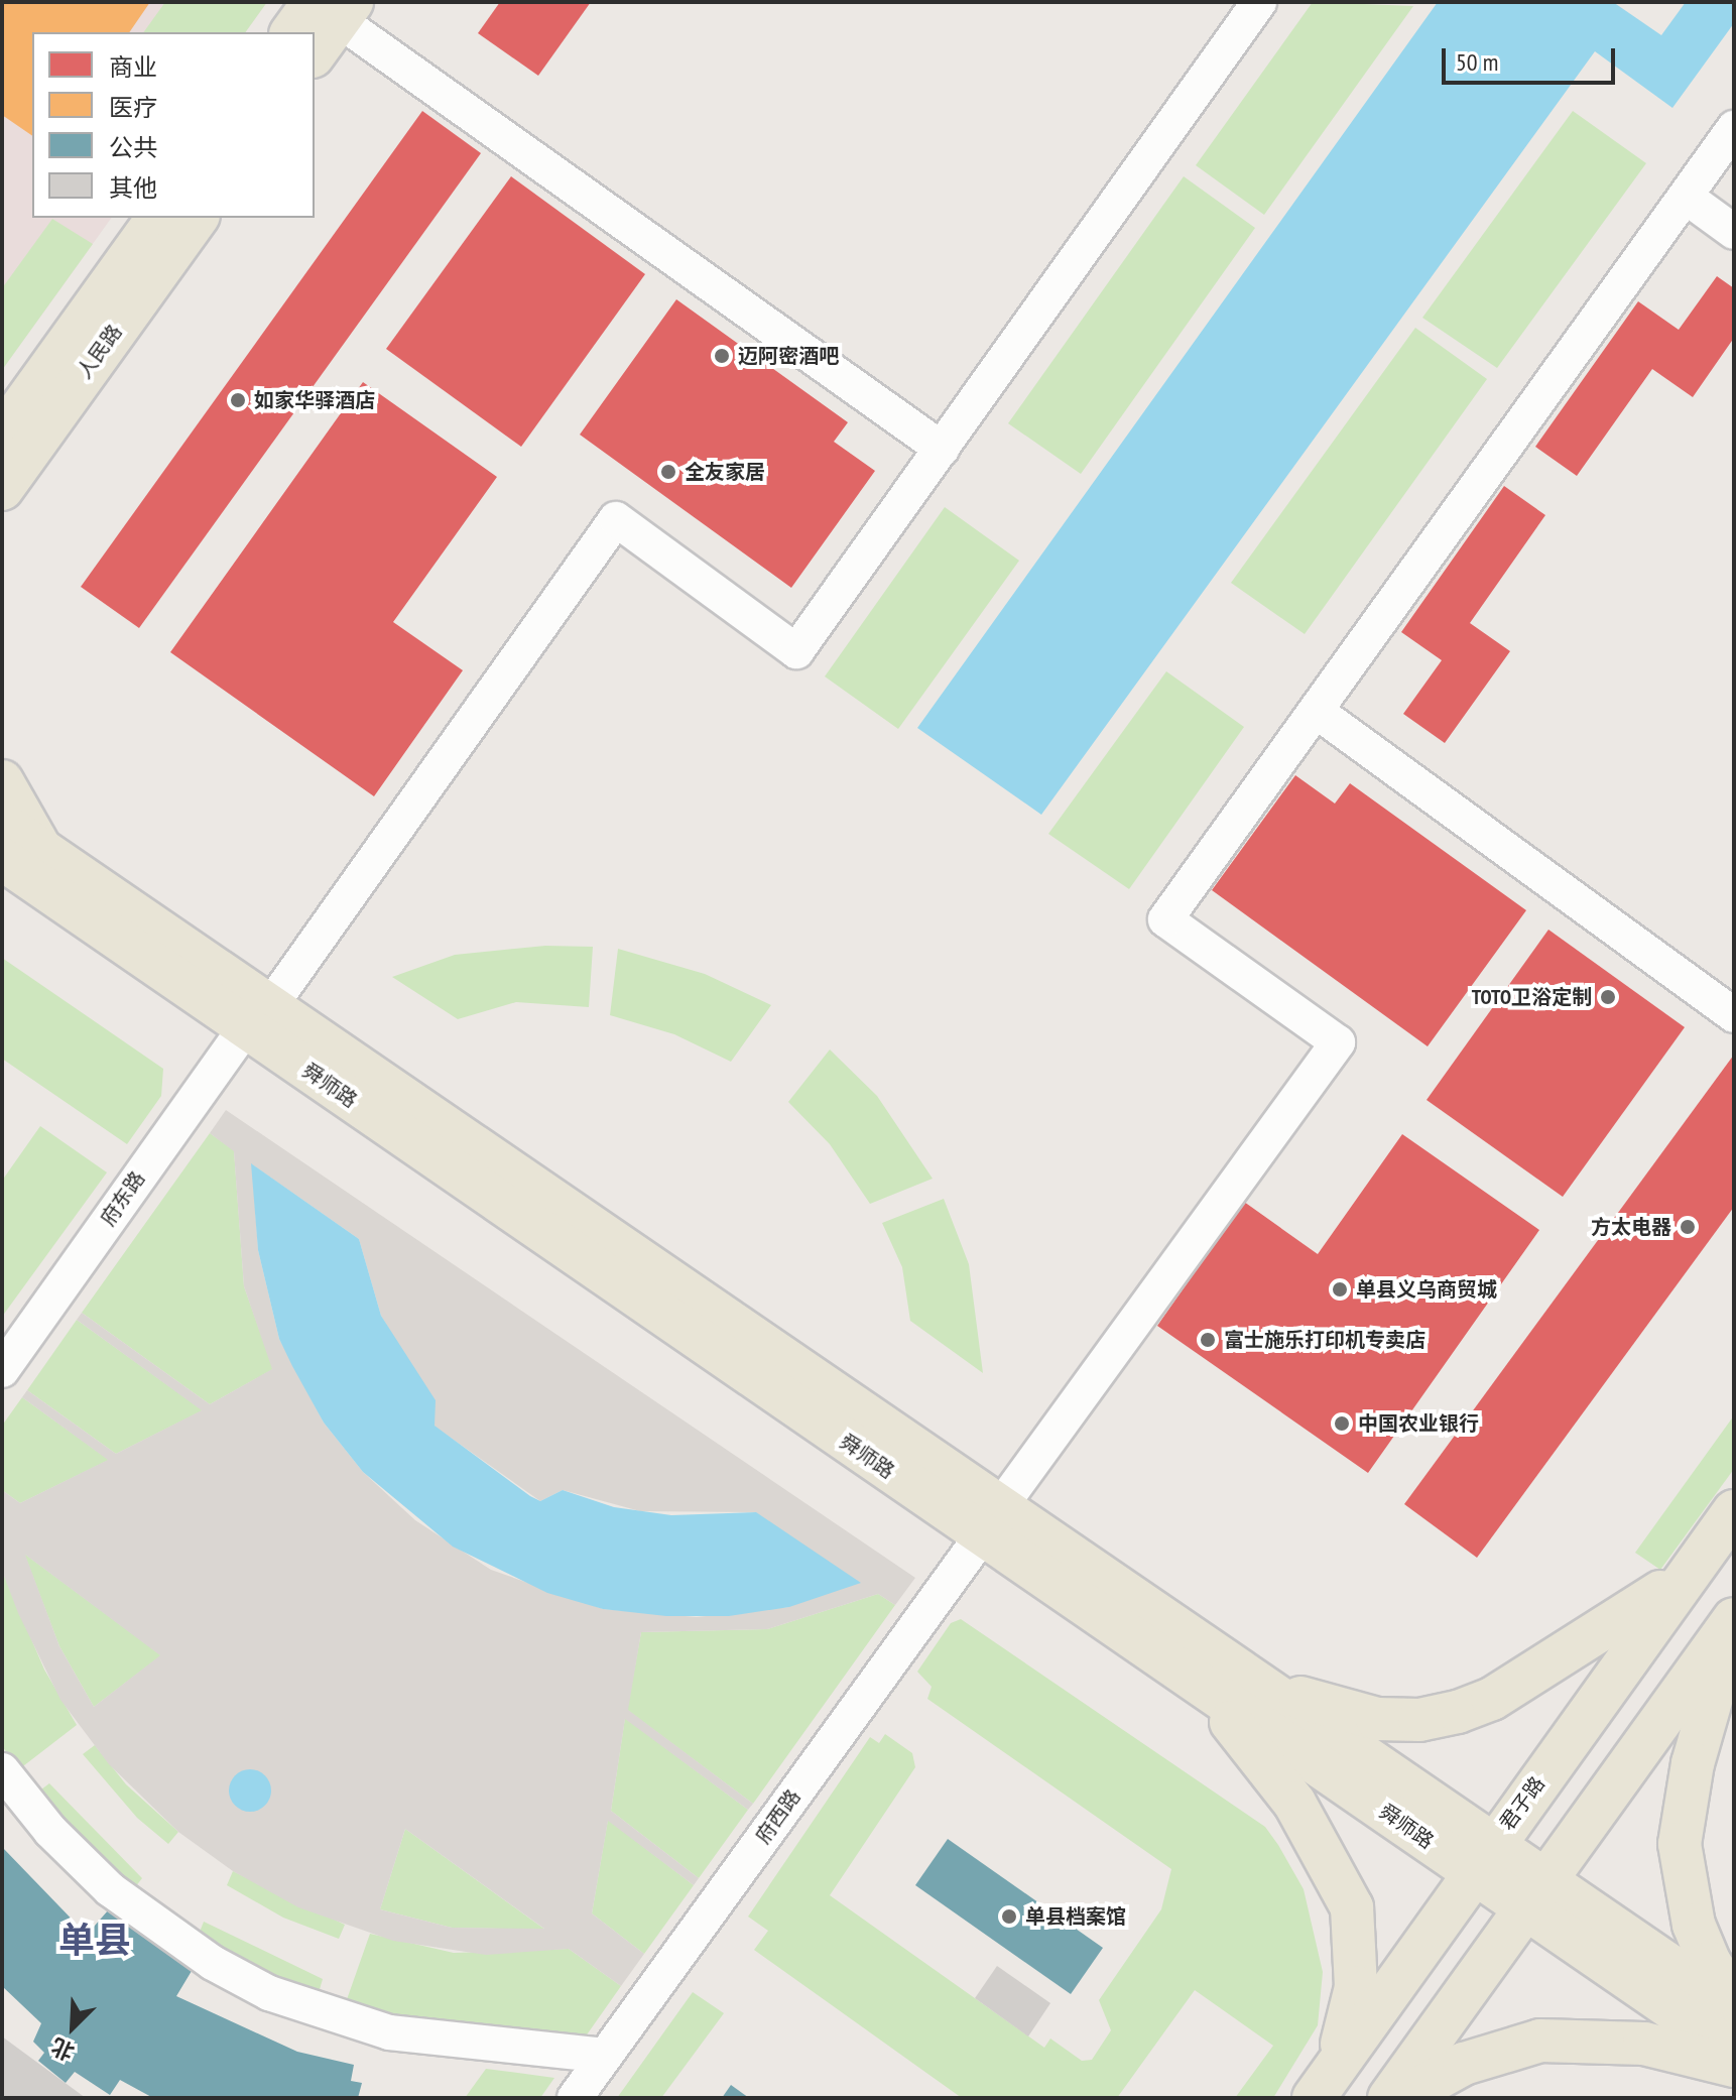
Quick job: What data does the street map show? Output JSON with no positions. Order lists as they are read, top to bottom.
{
  "streets": {
    "main road": ["人民路", "舜师路", "君子路"],
    "street": ["府东路", "府西路"]
  },
  "crossings": [
    ["舜师路", "府东路"],
    ["舜师路", "君子路"],
    ["舜师路", "府西路"]
  ],
  "districts": ["单县"],
  "places": [
    "迈阿密酒吧",
    "如家华驿酒店",
    "全友家居",
    "TOTO卫浴定制",
    "方太电器",
    "单县义乌商贸城",
    "富士施乐打印机专卖店",
    "中国农业银行",
    "单县档案馆"
  ],
  "legend": [
    "商业",
    "医疗",
    "公共",
    "其他"
  ],
  "scale_bar": "50 m",
  "north": "bottom left"
}
